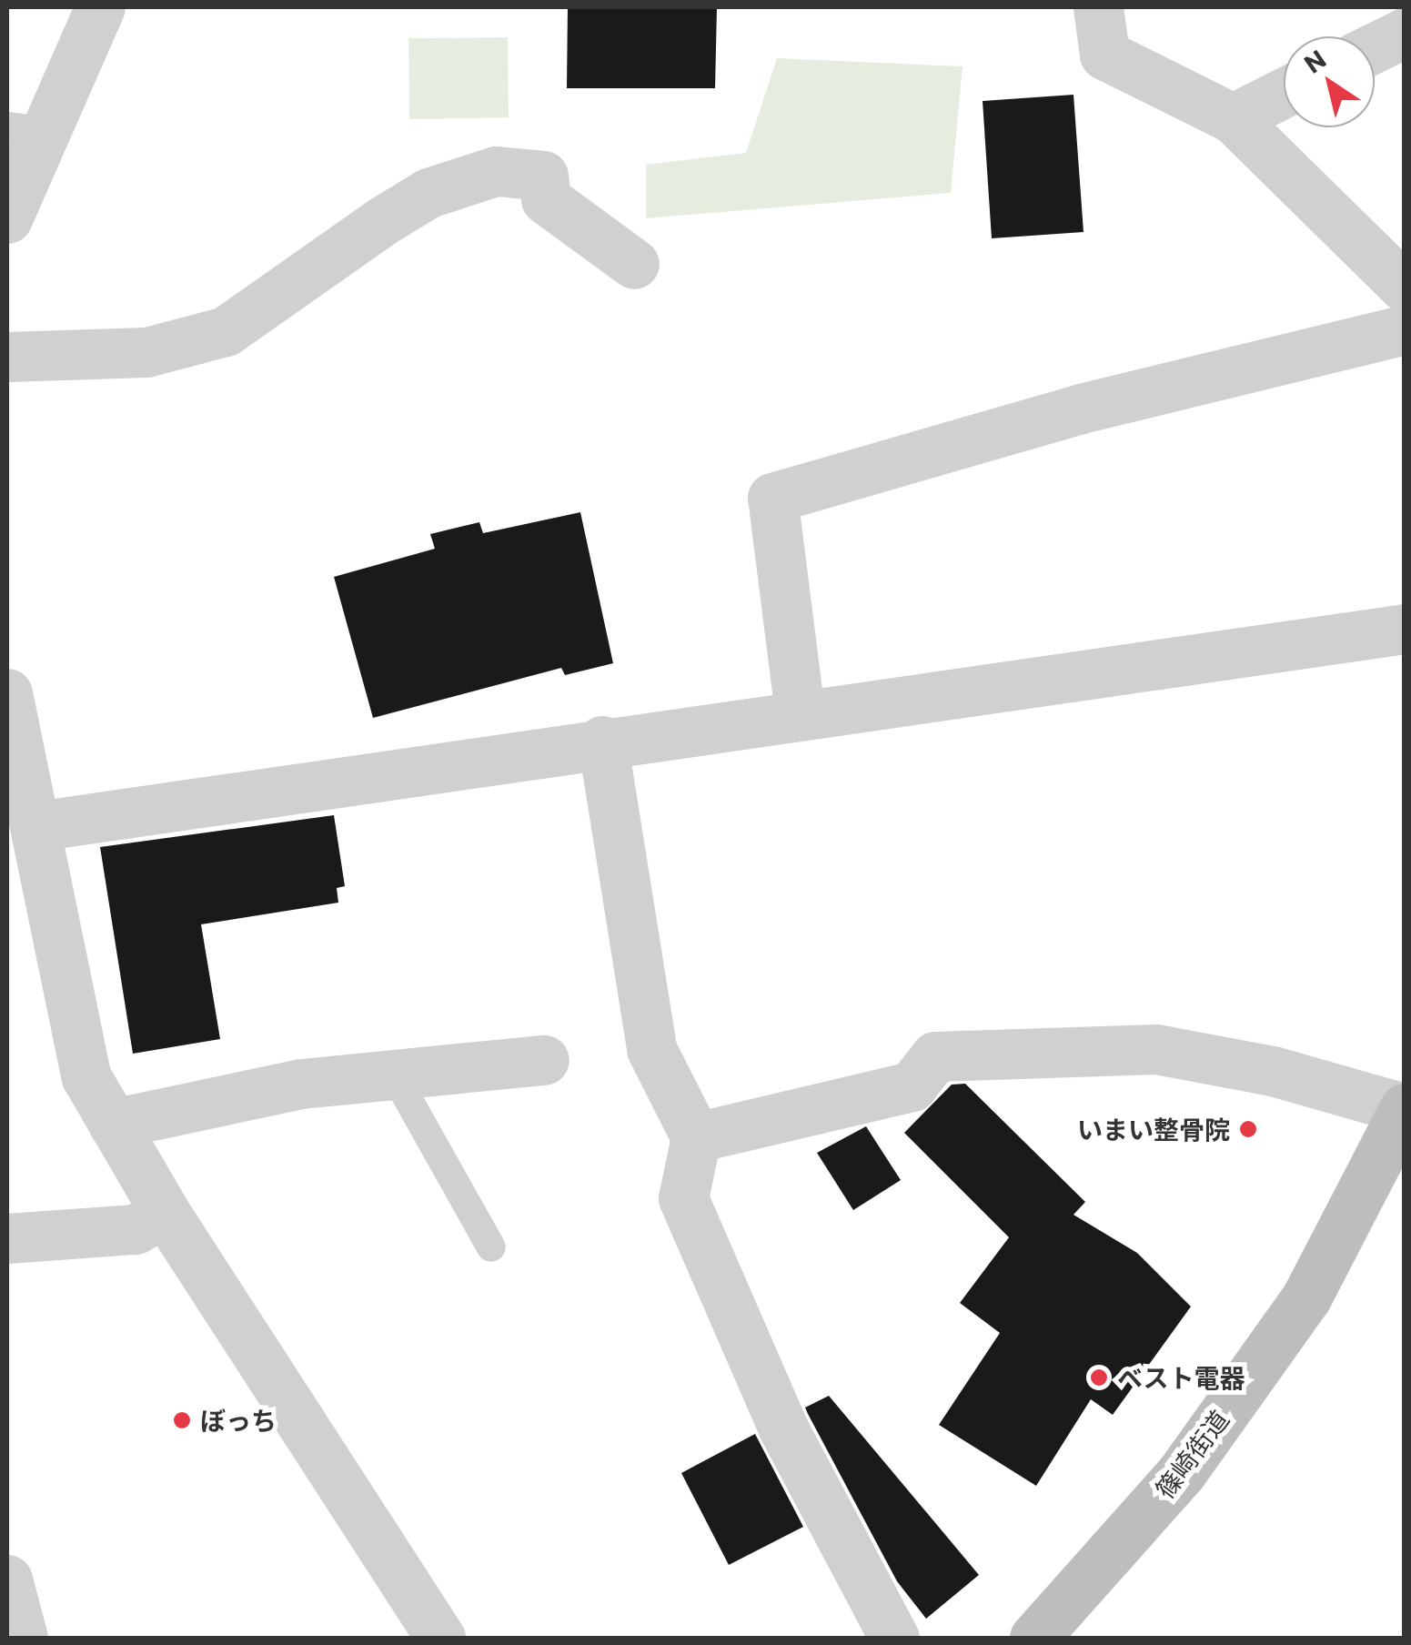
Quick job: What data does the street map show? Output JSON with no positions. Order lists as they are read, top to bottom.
{
  "streets": {
    "main road": ["篠崎街道"]
  },
  "places": ["いまい整骨院", "ベスト電器", "ぼっち"],
  "north": "top left"
}
